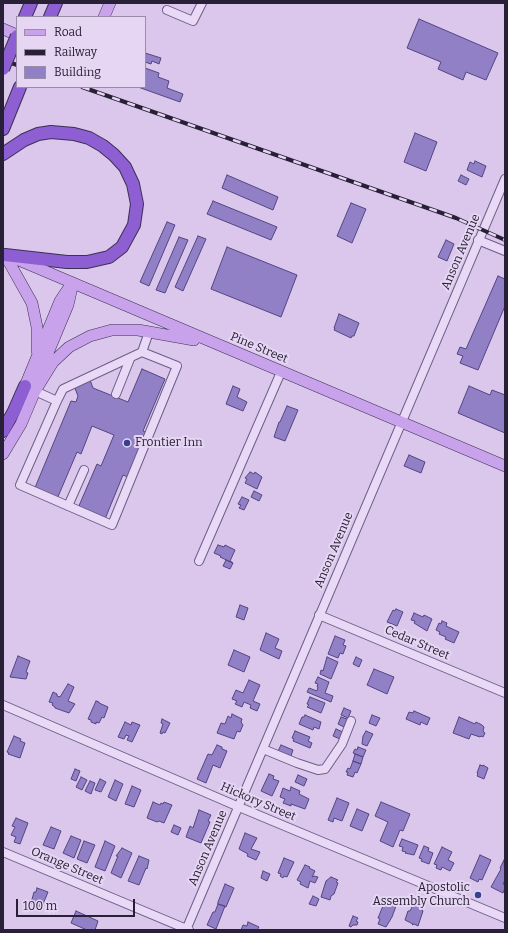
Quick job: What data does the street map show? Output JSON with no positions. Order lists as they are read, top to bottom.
{
  "streets": {
    "main road": ["Pine Street"],
    "street": [
      "Anson Avenue",
      "Cedar Street",
      "Hickory Street",
      "Orange Street"
    ]
  },
  "crossings": [
    ["Anson Avenue", "Pine Street"],
    ["Anson Avenue", "Cedar Street"],
    ["Anson Avenue", "Hickory Street"],
    ["Anson Avenue", "Orange Street"]
  ],
  "places": ["Frontier Inn", "Apostolic Assembly Church"],
  "legend": ["Road", "Railway", "Building"],
  "scale_bar": "100 m"
}
